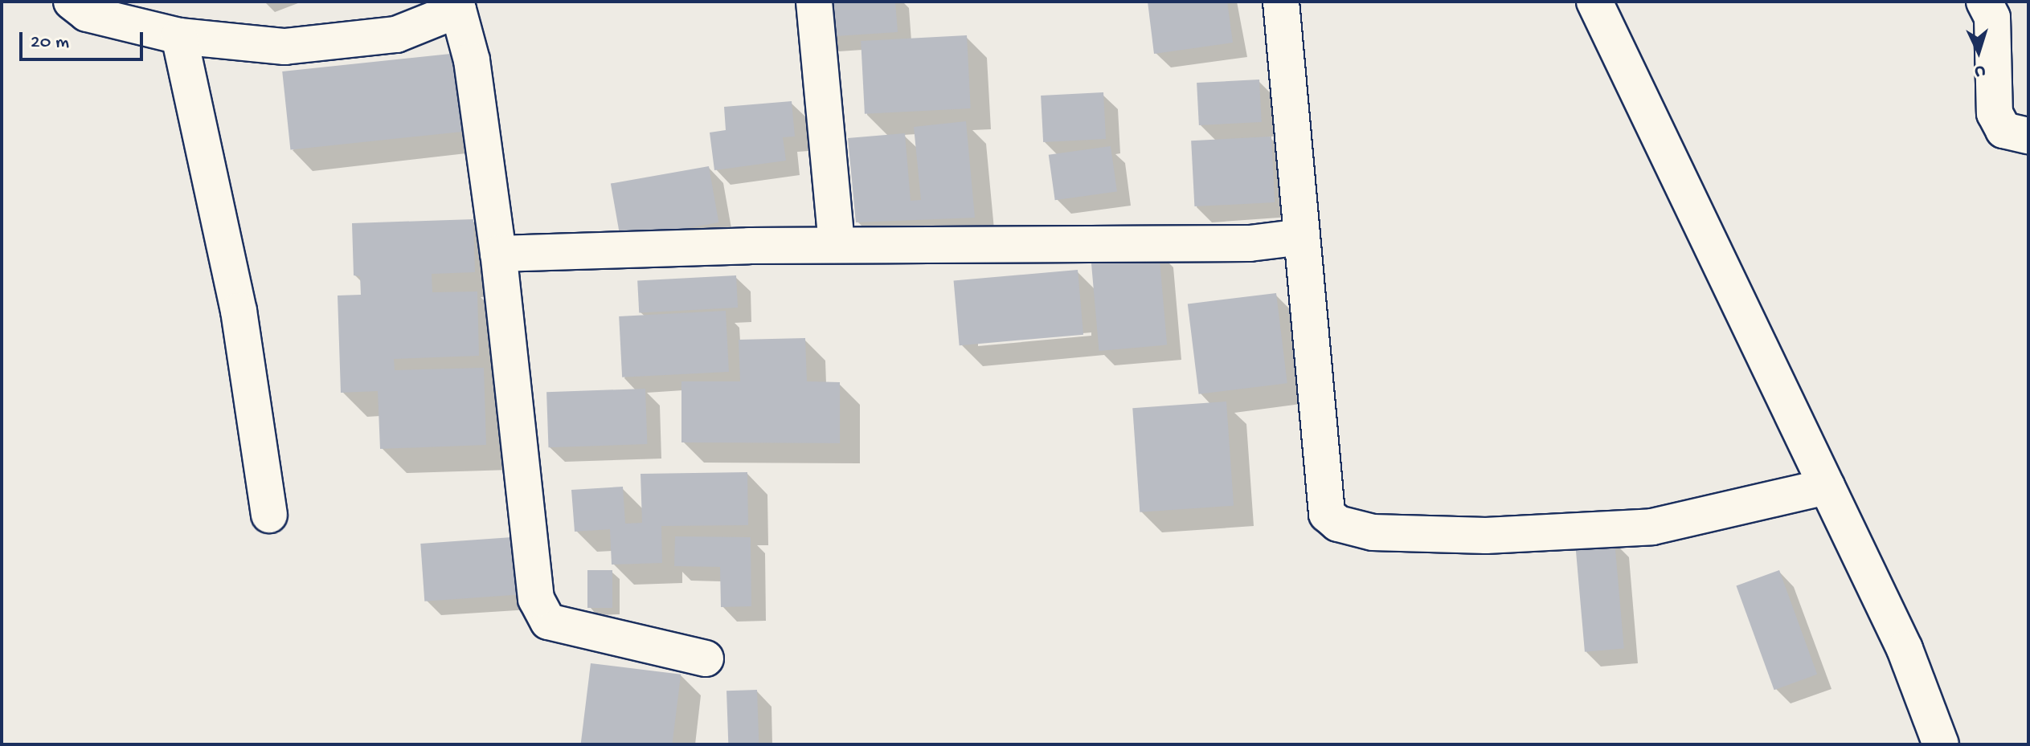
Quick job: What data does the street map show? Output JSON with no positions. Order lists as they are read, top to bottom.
{
  "scale_bar": "20 m",
  "north": "bottom"
}
